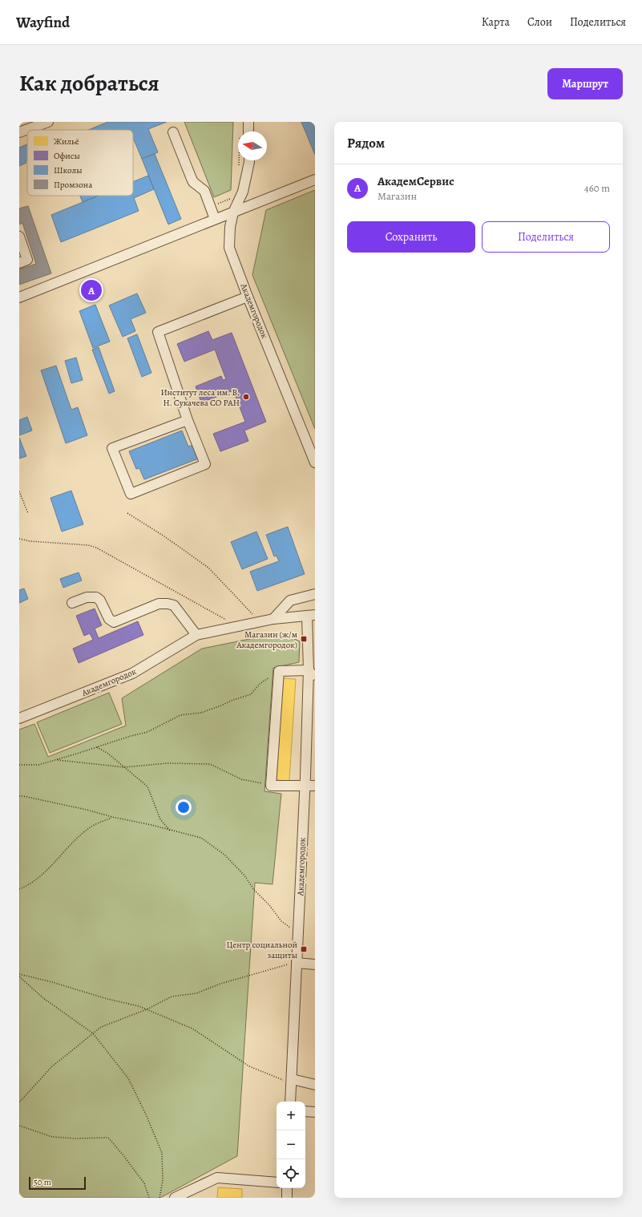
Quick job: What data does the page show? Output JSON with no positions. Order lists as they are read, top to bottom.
{
  "streets": {
    "street": ["Академгородок"]
  },
  "places": {
    "other": ["Институт леса им. В. Н. Сукачева СО РАН"],
    "transit": ["Магазин (ж/м Академгородок)", "Центр социальной защиты"]
  },
  "legend": [
    "Жильё",
    "Офисы",
    "Школы",
    "Промзона"
  ],
  "scale_bar": "50 m",
  "north": "left",
  "page": {
    "header": "Wayfind",
    "nav": ["Карта", "Слои", "Поделиться"],
    "title": "Как добраться",
    "buttons": [
      "Маршрут",
      ["Сохранить", "Поделиться"]
    ],
    "heading": "Рядом",
    "list": [
      {
        "mark": "A",
        "name": "АкадемСервис",
        "note": "Магазин",
        "value": "460 m"
      }
    ],
    "pins": "A",
    "map_buttons": ["+", "−"],
    "scale": "50 m"
  }
}
